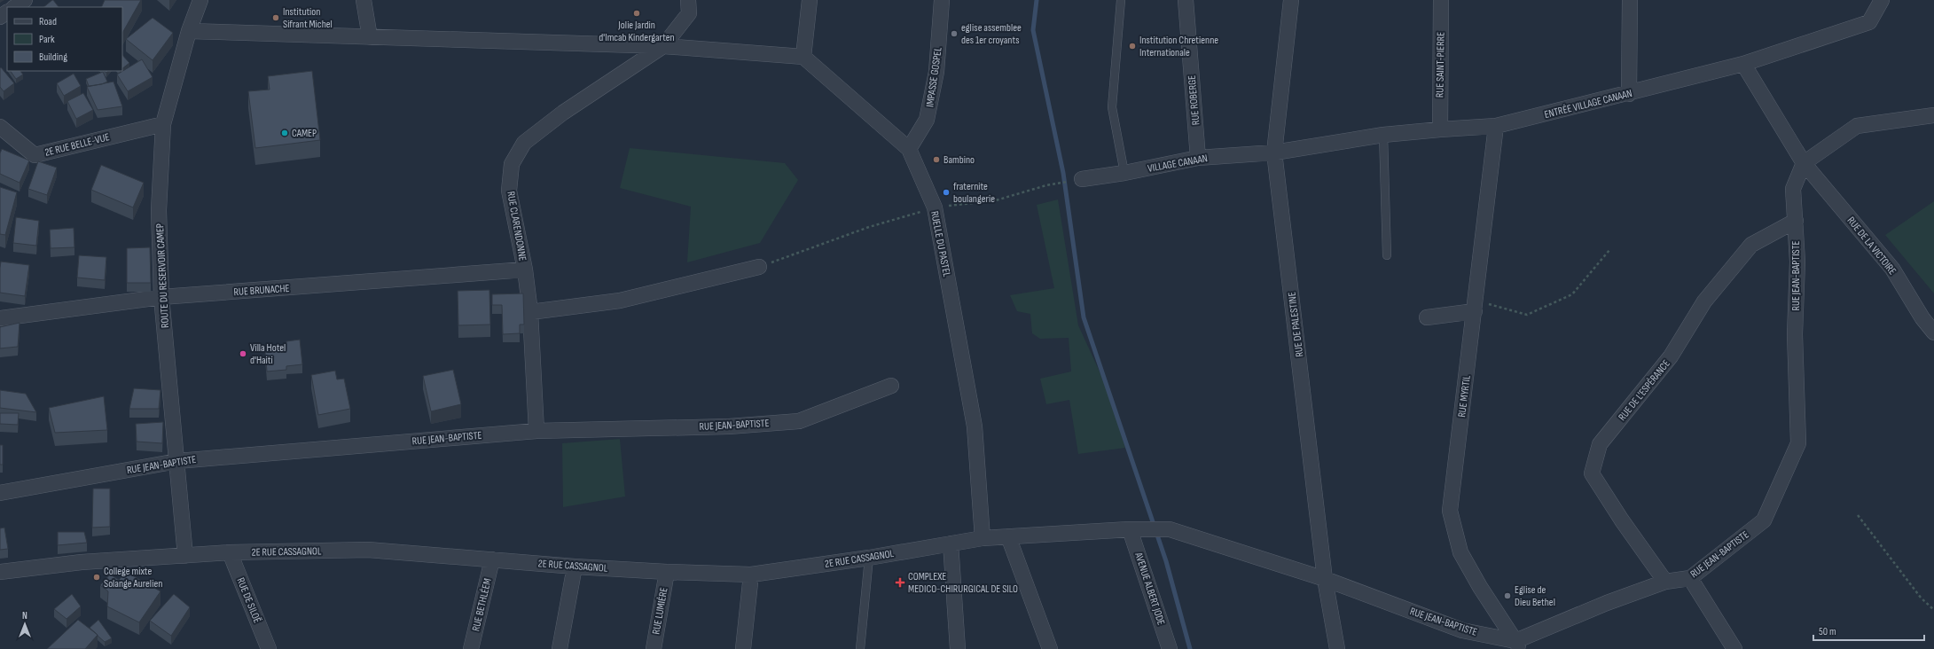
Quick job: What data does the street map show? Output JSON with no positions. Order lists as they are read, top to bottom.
{
  "streets": {
    "street": [
      "RUE SAINT-PIERRE",
      "IMPASSE GOSPEL",
      "RUE ROBERGE",
      "ENTRÉE VILLAGE CANAAN",
      "2E RUE BELLE-VUE",
      "VILLAGE CANAAN",
      "RUE CLARENDONNE",
      "RUELLE DU PASTEL",
      "RUE DE LA VICTOIRE",
      "ROUTE DU RESERVOIR CAMEP",
      "RUE JEAN-BAPTISTE",
      "RUE BRUNACHE",
      "RUE DE PALESTINE",
      "RUE DE L'ESPÉRANCE",
      "RUE MYRTIL",
      "2E RUE CASSAGNOL",
      "AVENUE ALBERT JODE",
      "RUE DE SILOË",
      "RUE BETHLÉEM",
      "RUE LUMIÈRE"
    ]
  },
  "crossings": [
    ["RUE SAINT-PIERRE", "ENTRÉE VILLAGE CANAAN"],
    ["IMPASSE GOSPEL", "RUELLE DU PASTEL"],
    ["RUE ROBERGE", "VILLAGE CANAAN"],
    ["ENTRÉE VILLAGE CANAAN", "VILLAGE CANAAN"],
    ["ENTRÉE VILLAGE CANAAN", "RUE DE LA VICTOIRE"],
    ["ENTRÉE VILLAGE CANAAN", "RUE DE PALESTINE"],
    ["ENTRÉE VILLAGE CANAAN", "RUE MYRTIL"],
    ["2E RUE BELLE-VUE", "ROUTE DU RESERVOIR CAMEP"],
    ["VILLAGE CANAAN", "RUE DE PALESTINE"],
    ["RUE CLARENDONNE", "RUE JEAN-BAPTISTE"],
    ["RUE CLARENDONNE", "RUE BRUNACHE"],
    ["RUELLE DU PASTEL", "2E RUE CASSAGNOL"],
    ["RUE DE LA VICTOIRE", "RUE JEAN-BAPTISTE"],
    ["ROUTE DU RESERVOIR CAMEP", "RUE JEAN-BAPTISTE"],
    ["ROUTE DU RESERVOIR CAMEP", "RUE BRUNACHE"],
    ["ROUTE DU RESERVOIR CAMEP", "2E RUE CASSAGNOL"],
    ["RUE JEAN-BAPTISTE", "RUE DE PALESTINE"],
    ["RUE JEAN-BAPTISTE", "RUE DE L'ESPÉRANCE"],
    ["RUE JEAN-BAPTISTE", "RUE MYRTIL"],
    ["RUE JEAN-BAPTISTE", "2E RUE CASSAGNOL"],
    ["2E RUE CASSAGNOL", "AVENUE ALBERT JODE"],
    ["2E RUE CASSAGNOL", "RUE DE SILOË"],
    ["2E RUE CASSAGNOL", "RUE BETHLÉEM"],
    ["2E RUE CASSAGNOL", "RUE LUMIÈRE"]
  ],
  "places": {
    "other": [
      "Jolie Jardin d'Imcab Kindergarten",
      "Institution Sifrant Michel",
      "eglise assemblee des 1er croyants",
      "Institution Chretienne Internationale",
      "CAMEP",
      "Bambino",
      "fraternite boulangerie",
      "Villa Hotel d'Haiti",
      "College mixte Solange Aurelien",
      "Eglise de Dieu Bethel"
    ],
    "health": ["COMPLEXE MEDICO-CHIRURGICAL DE SILO"]
  },
  "legend": ["Road", "Park", "Building"],
  "scale_bar": "50 m",
  "north": "top"
}
